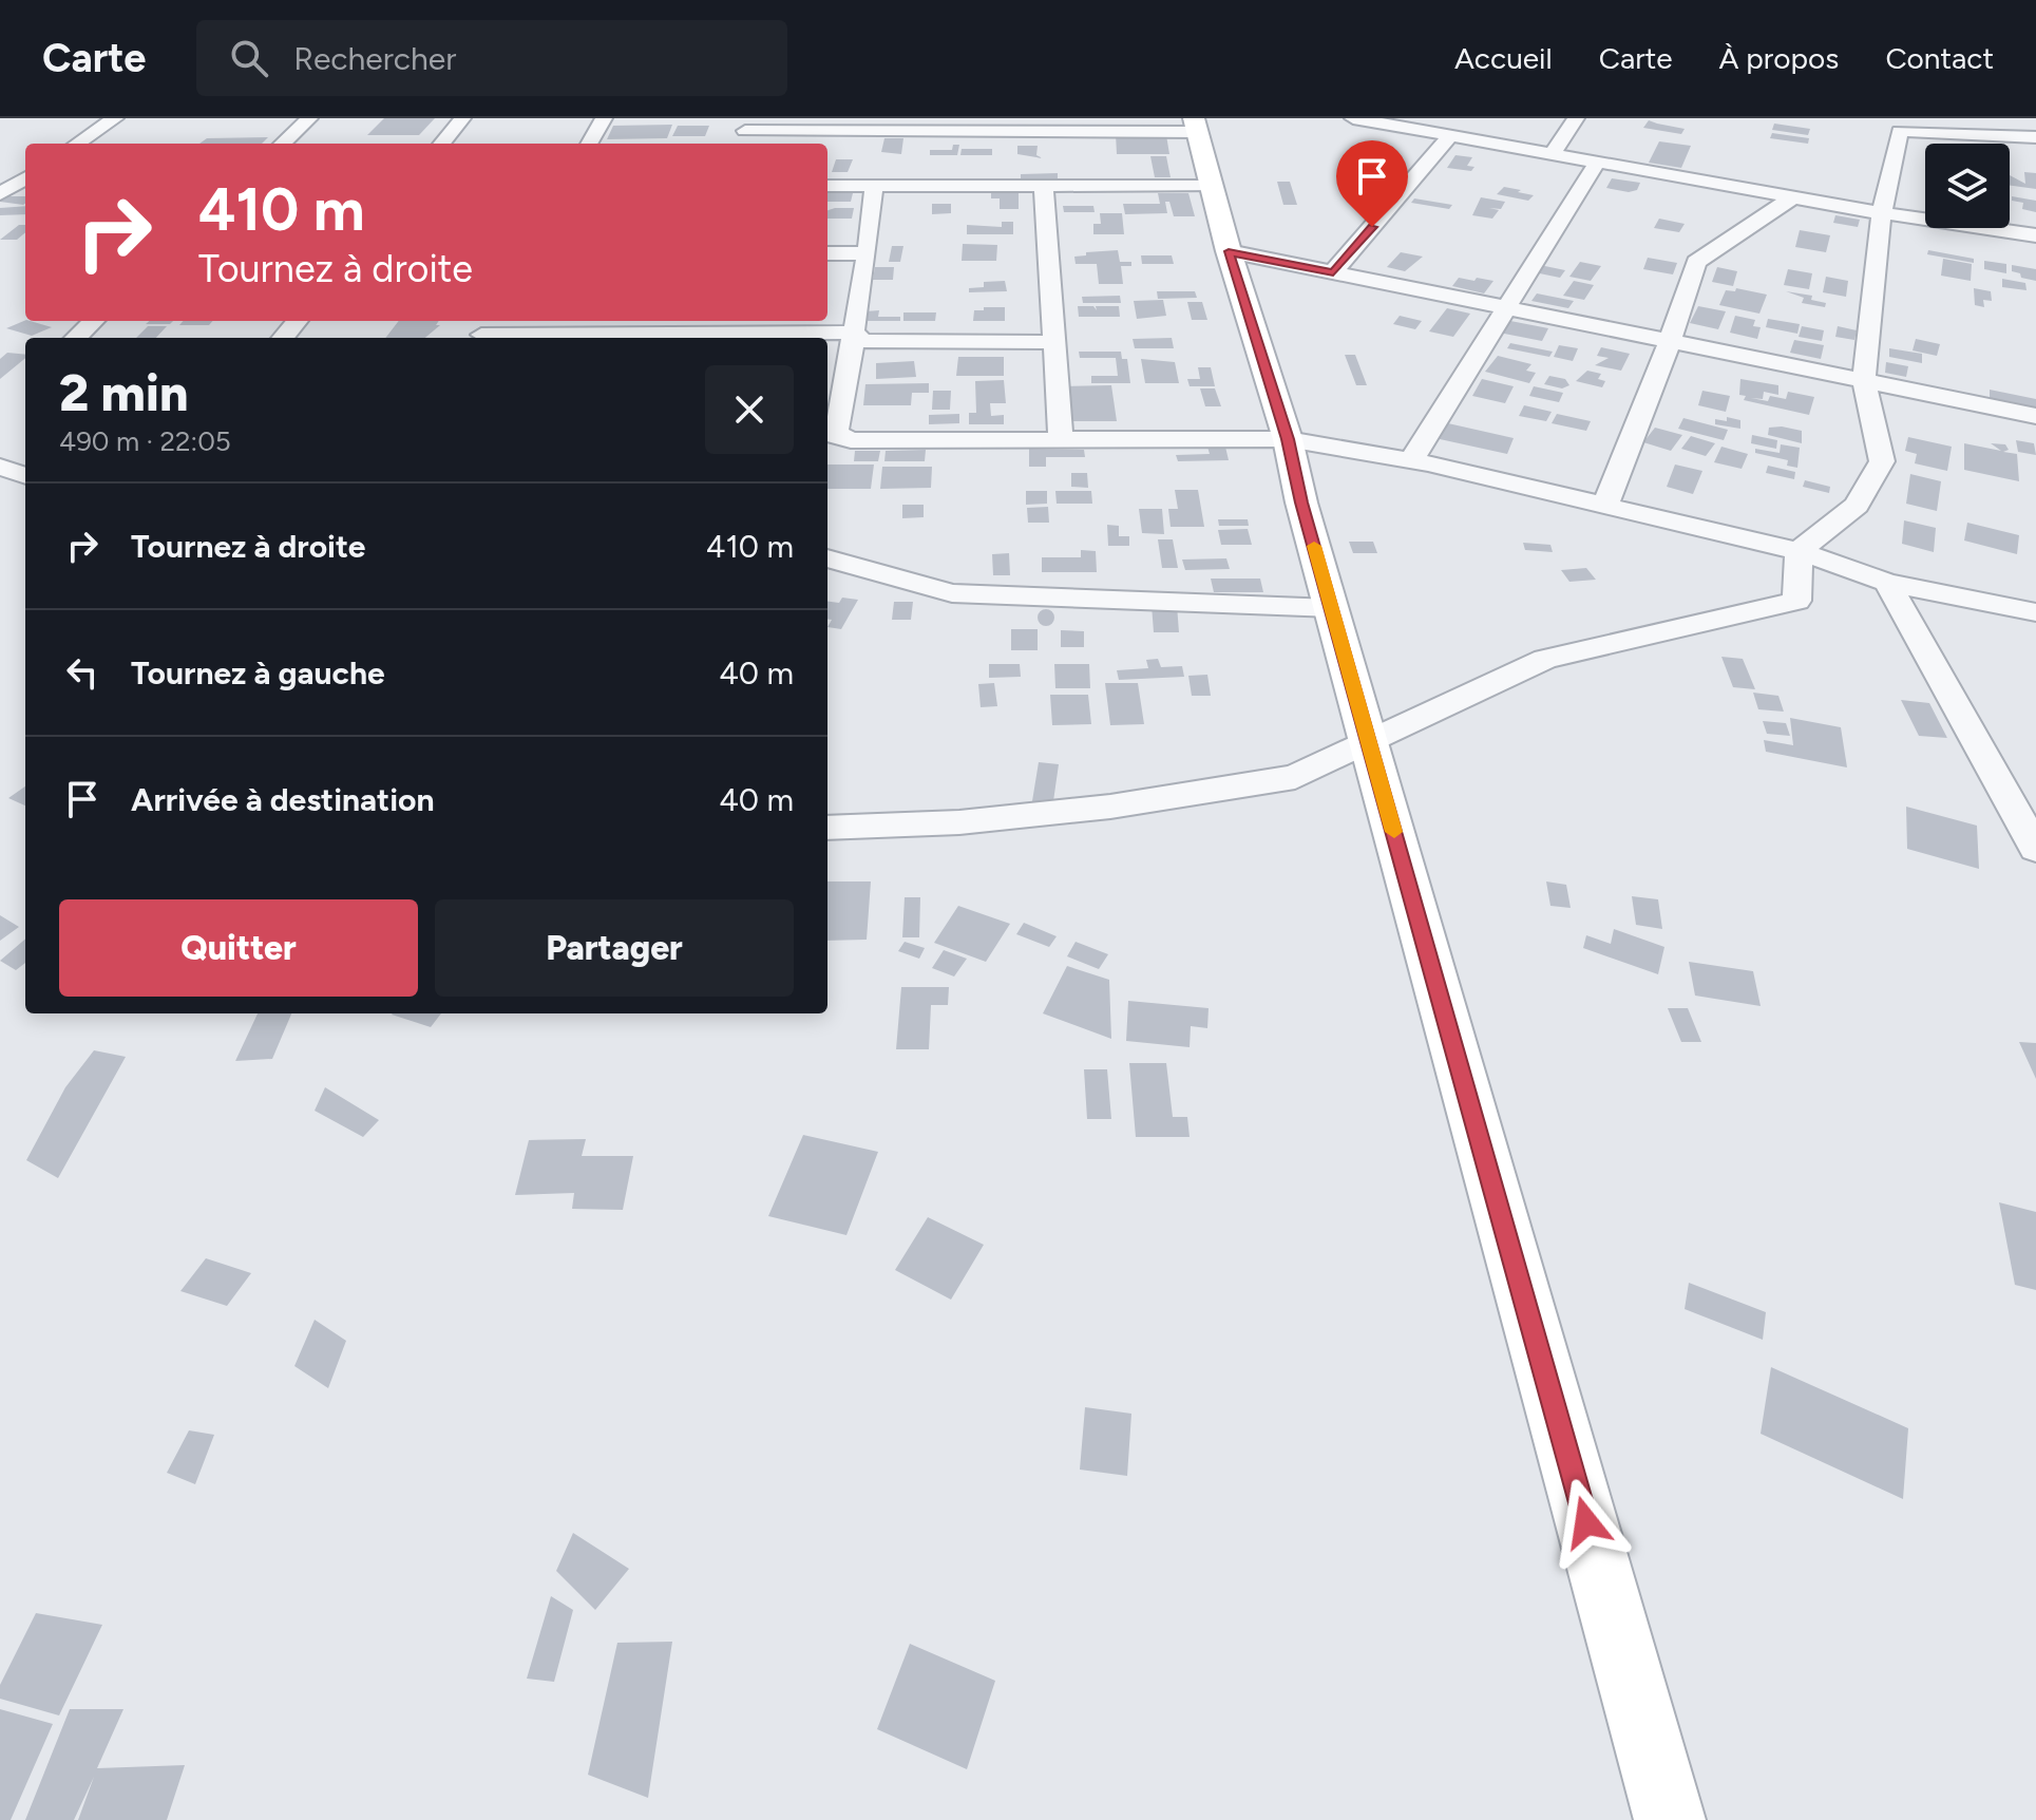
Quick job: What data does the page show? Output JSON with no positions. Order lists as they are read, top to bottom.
{
  "page": {
    "header": "Carte",
    "search": "Rechercher",
    "nav": [
      "Accueil",
      "Carte",
      "À propos",
      "Contact"
    ],
    "turn": ["410 m", "Tournez à droite"],
    "heading": ["2 min", "490 m · 22:05"],
    "list": [
      {
        "name": "Tournez à droite",
        "value": "410 m"
      },
      {
        "name": "Tournez à gauche",
        "value": "40 m"
      },
      {
        "name": "Arrivée à destination",
        "value": "40 m"
      }
    ],
    "buttons": ["Quitter", "Partager"]
  }
}
